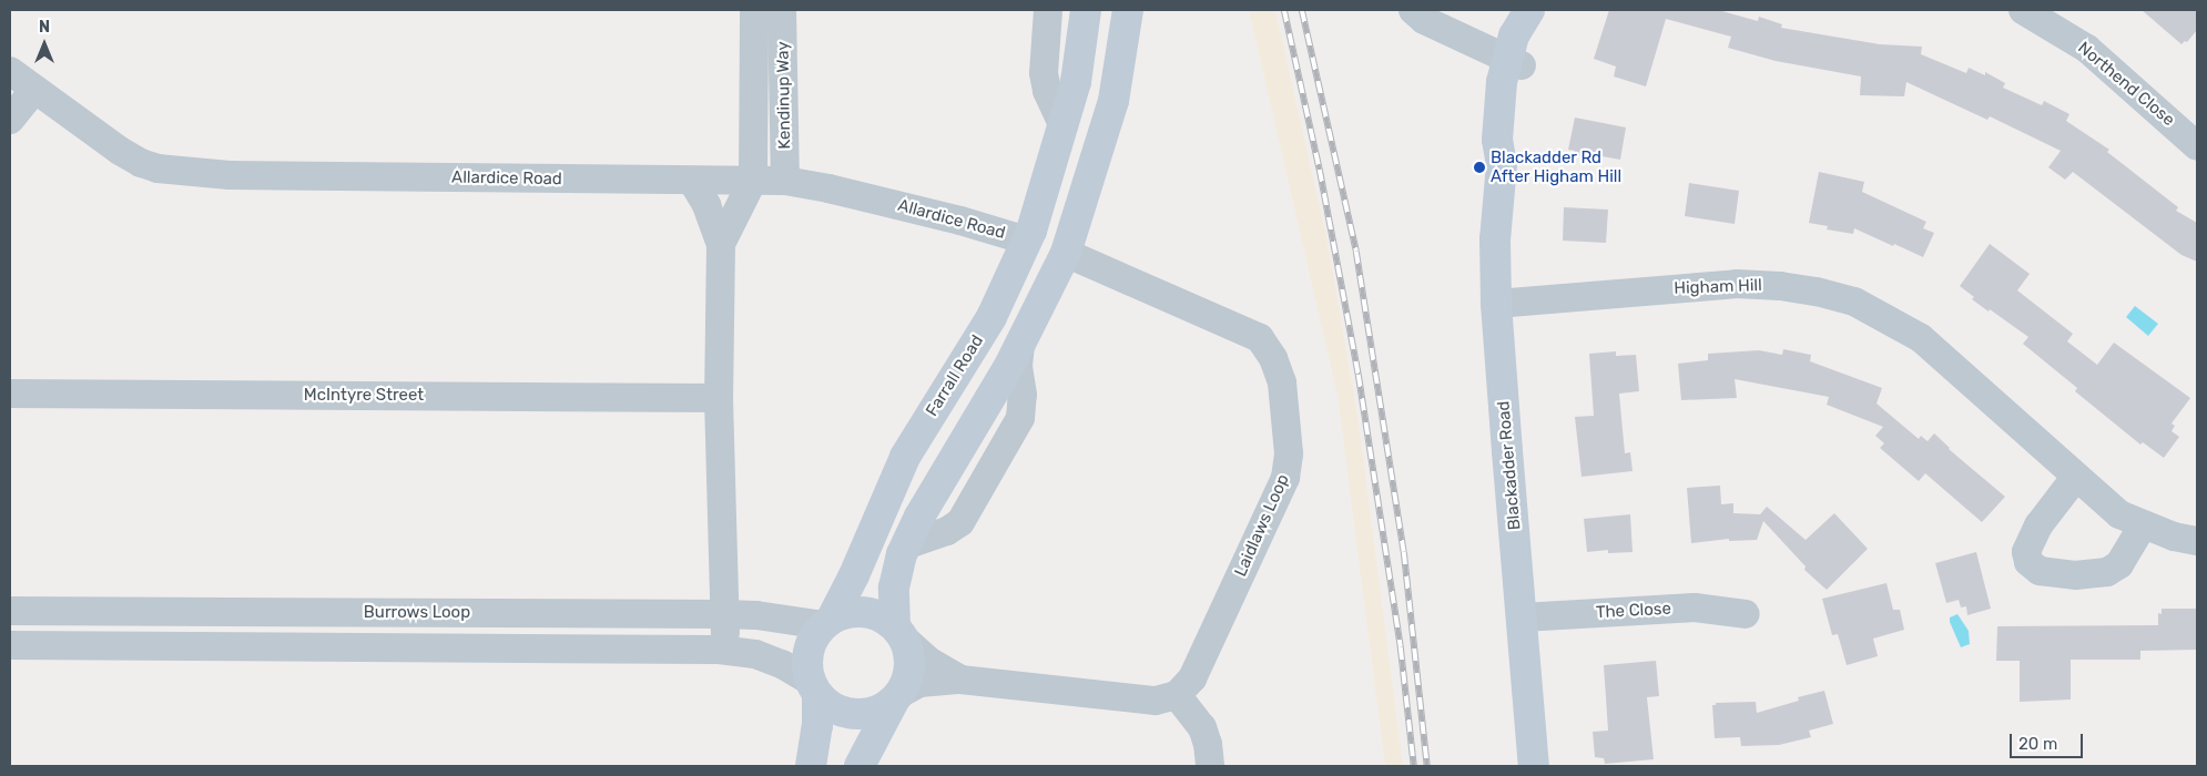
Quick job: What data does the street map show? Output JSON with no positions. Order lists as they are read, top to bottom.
{
  "streets": {
    "main road": ["Farrall Road", "Blackadder Road"],
    "street": [
      "Northend Close",
      "Kendinup Way",
      "Allardice Road",
      "Higham Hill",
      "McIntyre Street",
      "Laidlaws Loop",
      "The Close",
      "Burrows Loop"
    ]
  },
  "crossings": [
    ["Kendinup Way", "Allardice Road"],
    ["Allardice Road", "Farrall Road"],
    ["Higham Hill", "Blackadder Road"],
    ["Farrall Road", "Burrows Loop"],
    ["Blackadder Road", "The Close"]
  ],
  "places": ["Blackadder Rd After Higham Hill"],
  "scale_bar": "20 m",
  "north": "top"
}
